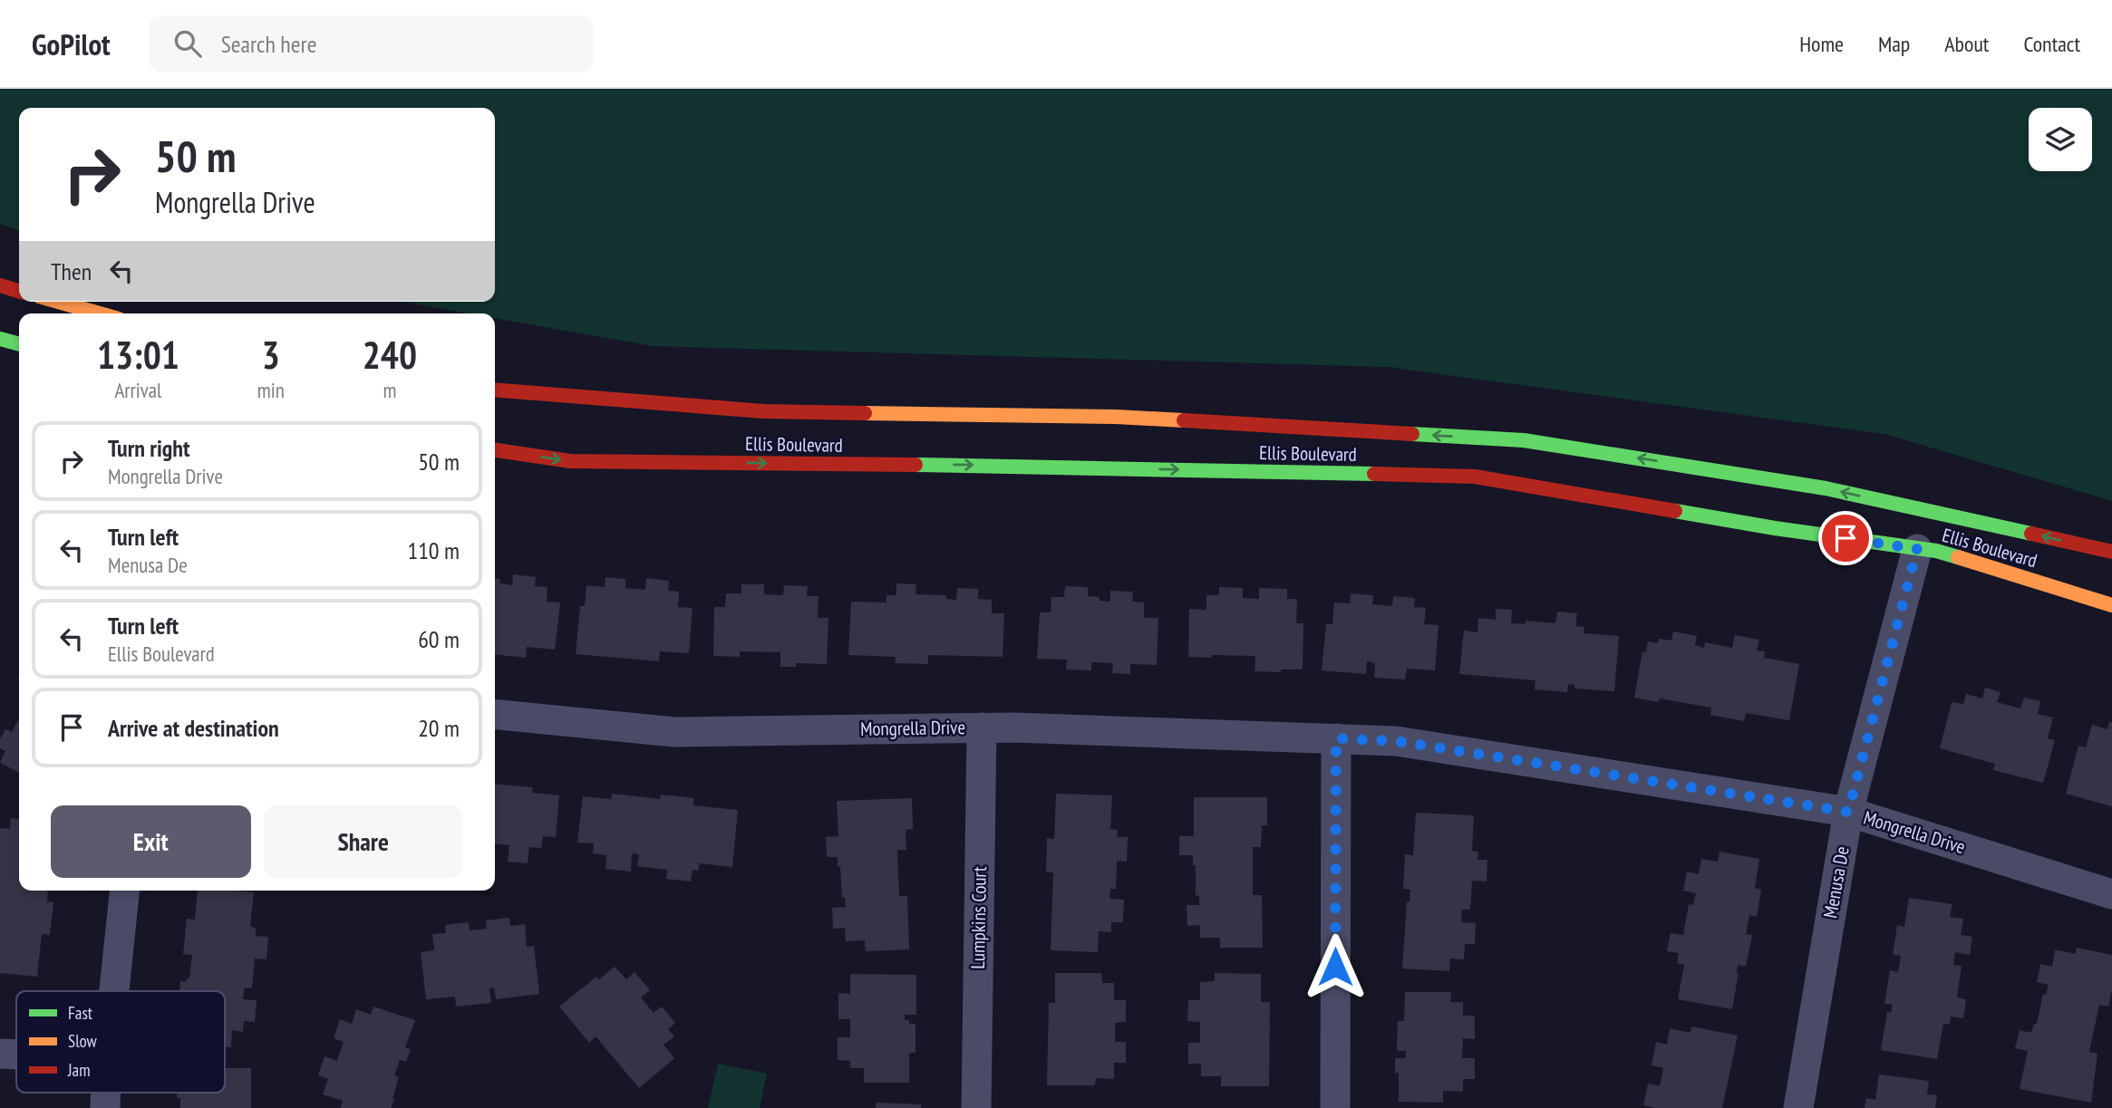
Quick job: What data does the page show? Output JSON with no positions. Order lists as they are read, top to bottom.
{
  "streets": {
    "street": [
      "Ellis Boulevard",
      "Mongrella Drive",
      "Menusa De",
      "Lumpkins Court"
    ]
  },
  "crossings": [
    ["Ellis Boulevard", "Menusa De"],
    ["Mongrella Drive", "Menusa De"],
    ["Mongrella Drive", "Lumpkins Court"]
  ],
  "legend": ["Fast", "Slow", "Jam"],
  "page": {
    "header": "GoPilot",
    "search": "Search here",
    "nav": [
      "Home",
      "Map",
      "About",
      "Contact"
    ],
    "turn": ["50 m", "Mongrella Drive"],
    "then": "Then",
    "eta": [
      "13:01",
      "Arrival",
      "3",
      "min",
      "240",
      "m"
    ],
    "list": [
      {
        "name": "Turn right",
        "note": "Mongrella Drive",
        "value": "50 m"
      },
      {
        "name": "Turn left",
        "note": "Menusa De",
        "value": "110 m"
      },
      {
        "name": "Turn left",
        "note": "Ellis Boulevard",
        "value": "60 m"
      },
      {
        "name": "Arrive at destination",
        "value": "20 m"
      }
    ],
    "buttons": ["Exit", "Share"]
  }
}
